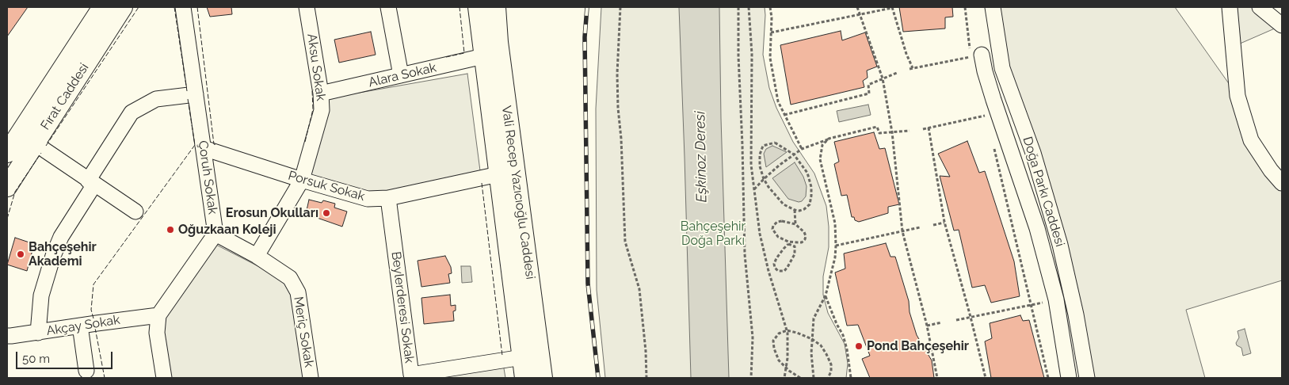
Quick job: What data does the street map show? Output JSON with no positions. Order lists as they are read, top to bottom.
{
  "streets": {
    "main road": ["Fırat Caddesi", "Vali Recep Yazıcıoğlu Caddesi"],
    "street": [
      "Aksu Sokak",
      "Alara Sokak",
      "Çoruh Sokak",
      "Porsuk Sokak",
      "Doğa Parkı Caddesi",
      "Beylerderesi Sokak",
      "Akçay Sokak",
      "Meriç Sokak"
    ]
  },
  "crossings": [
    ["Aksu Sokak", "Alara Sokak"],
    ["Aksu Sokak", "Porsuk Sokak"],
    ["Aksu Sokak", "Meriç Sokak"],
    ["Alara Sokak", "Vali Recep Yazıcıoğlu Caddesi"],
    ["Çoruh Sokak", "Porsuk Sokak"],
    ["Çoruh Sokak", "Meriç Sokak"],
    ["Porsuk Sokak", "Vali Recep Yazıcıoğlu Caddesi"],
    ["Porsuk Sokak", "Beylerderesi Sokak"],
    ["Vali Recep Yazıcıoğlu Caddesi", "Beylerderesi Sokak"]
  ],
  "water": ["Eşkinoz Deresi"],
  "parks": ["Bahçeşehir Doğa Parkı"],
  "places": [
    "Erosun Okulları",
    "Oğuzkaan Koleji",
    "Bahçeşehir Akademi",
    "Pond Bahçeşehir"
  ],
  "scale_bar": "50 m"
}
